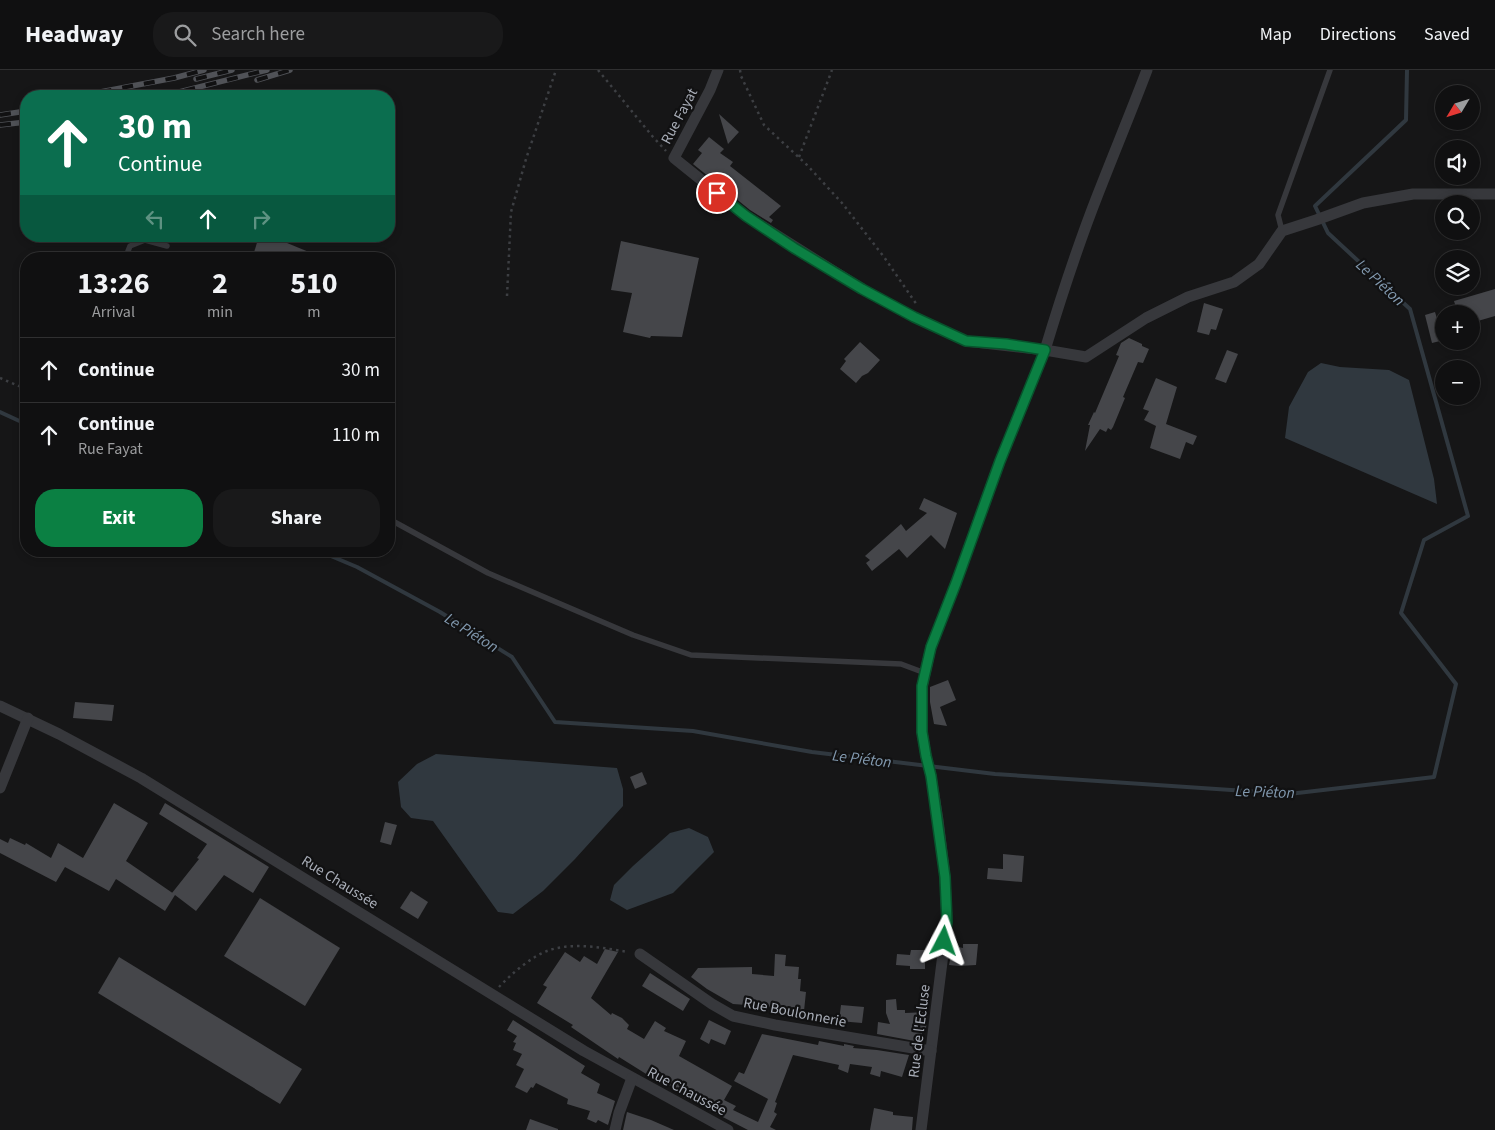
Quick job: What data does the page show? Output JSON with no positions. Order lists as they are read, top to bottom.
{
  "streets": {
    "street": [
      "Rue Fayat",
      "Rue Chaussée",
      "Rue Boulonnerie",
      "Rue de l'Ecluse"
    ]
  },
  "crossings": [
    ["Rue Boulonnerie", "Rue de l'Ecluse"]
  ],
  "water": ["Le Piéton"],
  "north": "bottom left",
  "page": {
    "header": "Headway",
    "search": "Search here",
    "nav": ["Map", "Directions", "Saved"],
    "map_buttons": ["+", "−"],
    "turn": ["30 m", "Continue"],
    "eta": [
      "13:26",
      "Arrival",
      "2",
      "min",
      "510",
      "m"
    ],
    "list": [
      {
        "name": "Continue",
        "value": "30 m"
      },
      {
        "name": "Continue",
        "note": "Rue Fayat",
        "value": "110 m"
      }
    ],
    "buttons": ["Exit", "Share"]
  }
}
